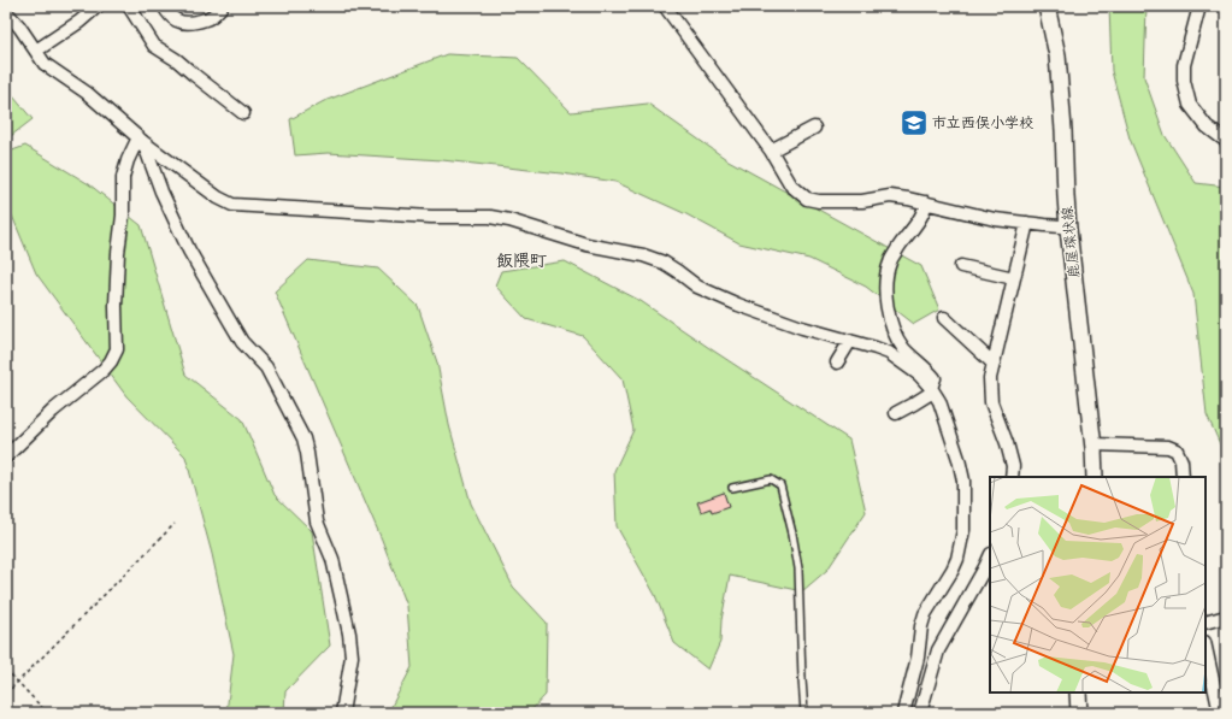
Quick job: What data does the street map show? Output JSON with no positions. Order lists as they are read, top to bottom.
{
  "streets": {
    "main road": ["鹿屋環状線"]
  },
  "districts": ["飯隈町"],
  "places": {
    "school or university": ["市立西俣小学校"]
  }
}
